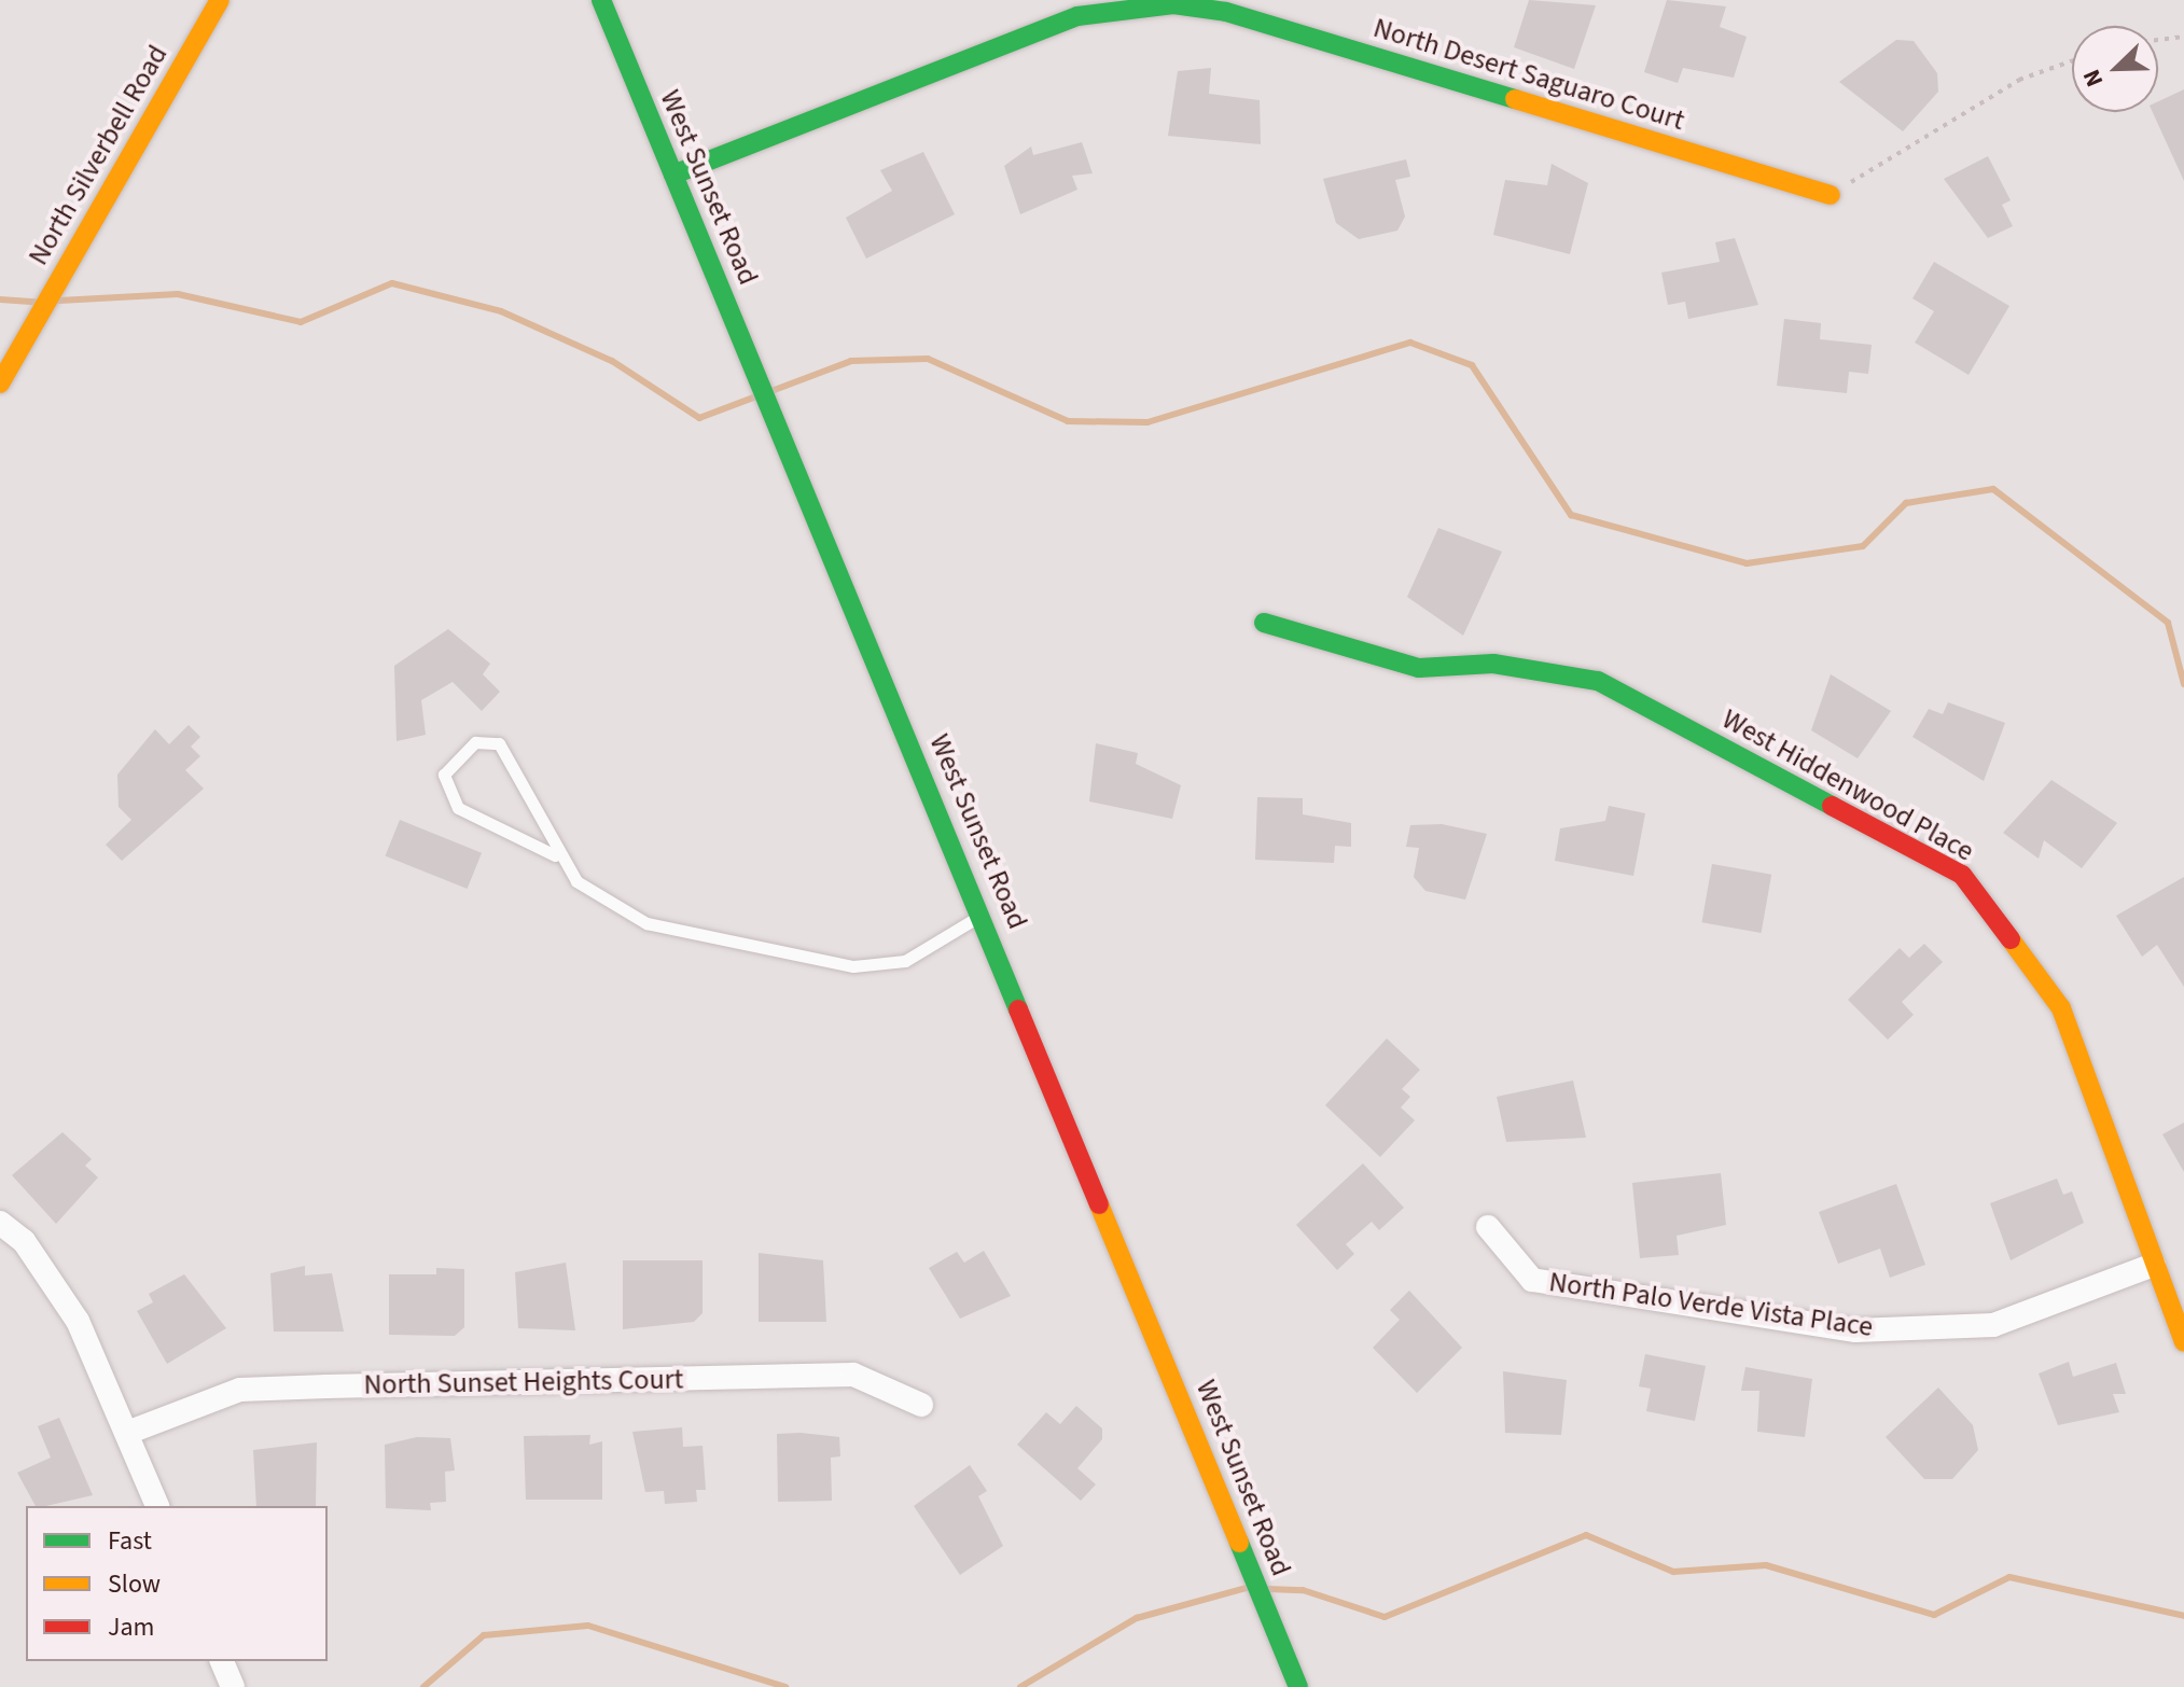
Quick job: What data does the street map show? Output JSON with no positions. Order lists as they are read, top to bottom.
{
  "streets": {
    "street": [
      "North Desert Saguaro Court",
      "North Silverbell Road",
      "West Sunset Road",
      "West Hiddenwood Place",
      "North Palo Verde Vista Place",
      "North Sunset Heights Court"
    ]
  },
  "crossings": [
    ["North Desert Saguaro Court", "West Sunset Road"],
    ["West Hiddenwood Place", "North Palo Verde Vista Place"]
  ],
  "legend": ["Fast", "Slow", "Jam"],
  "north": "bottom left"
}
